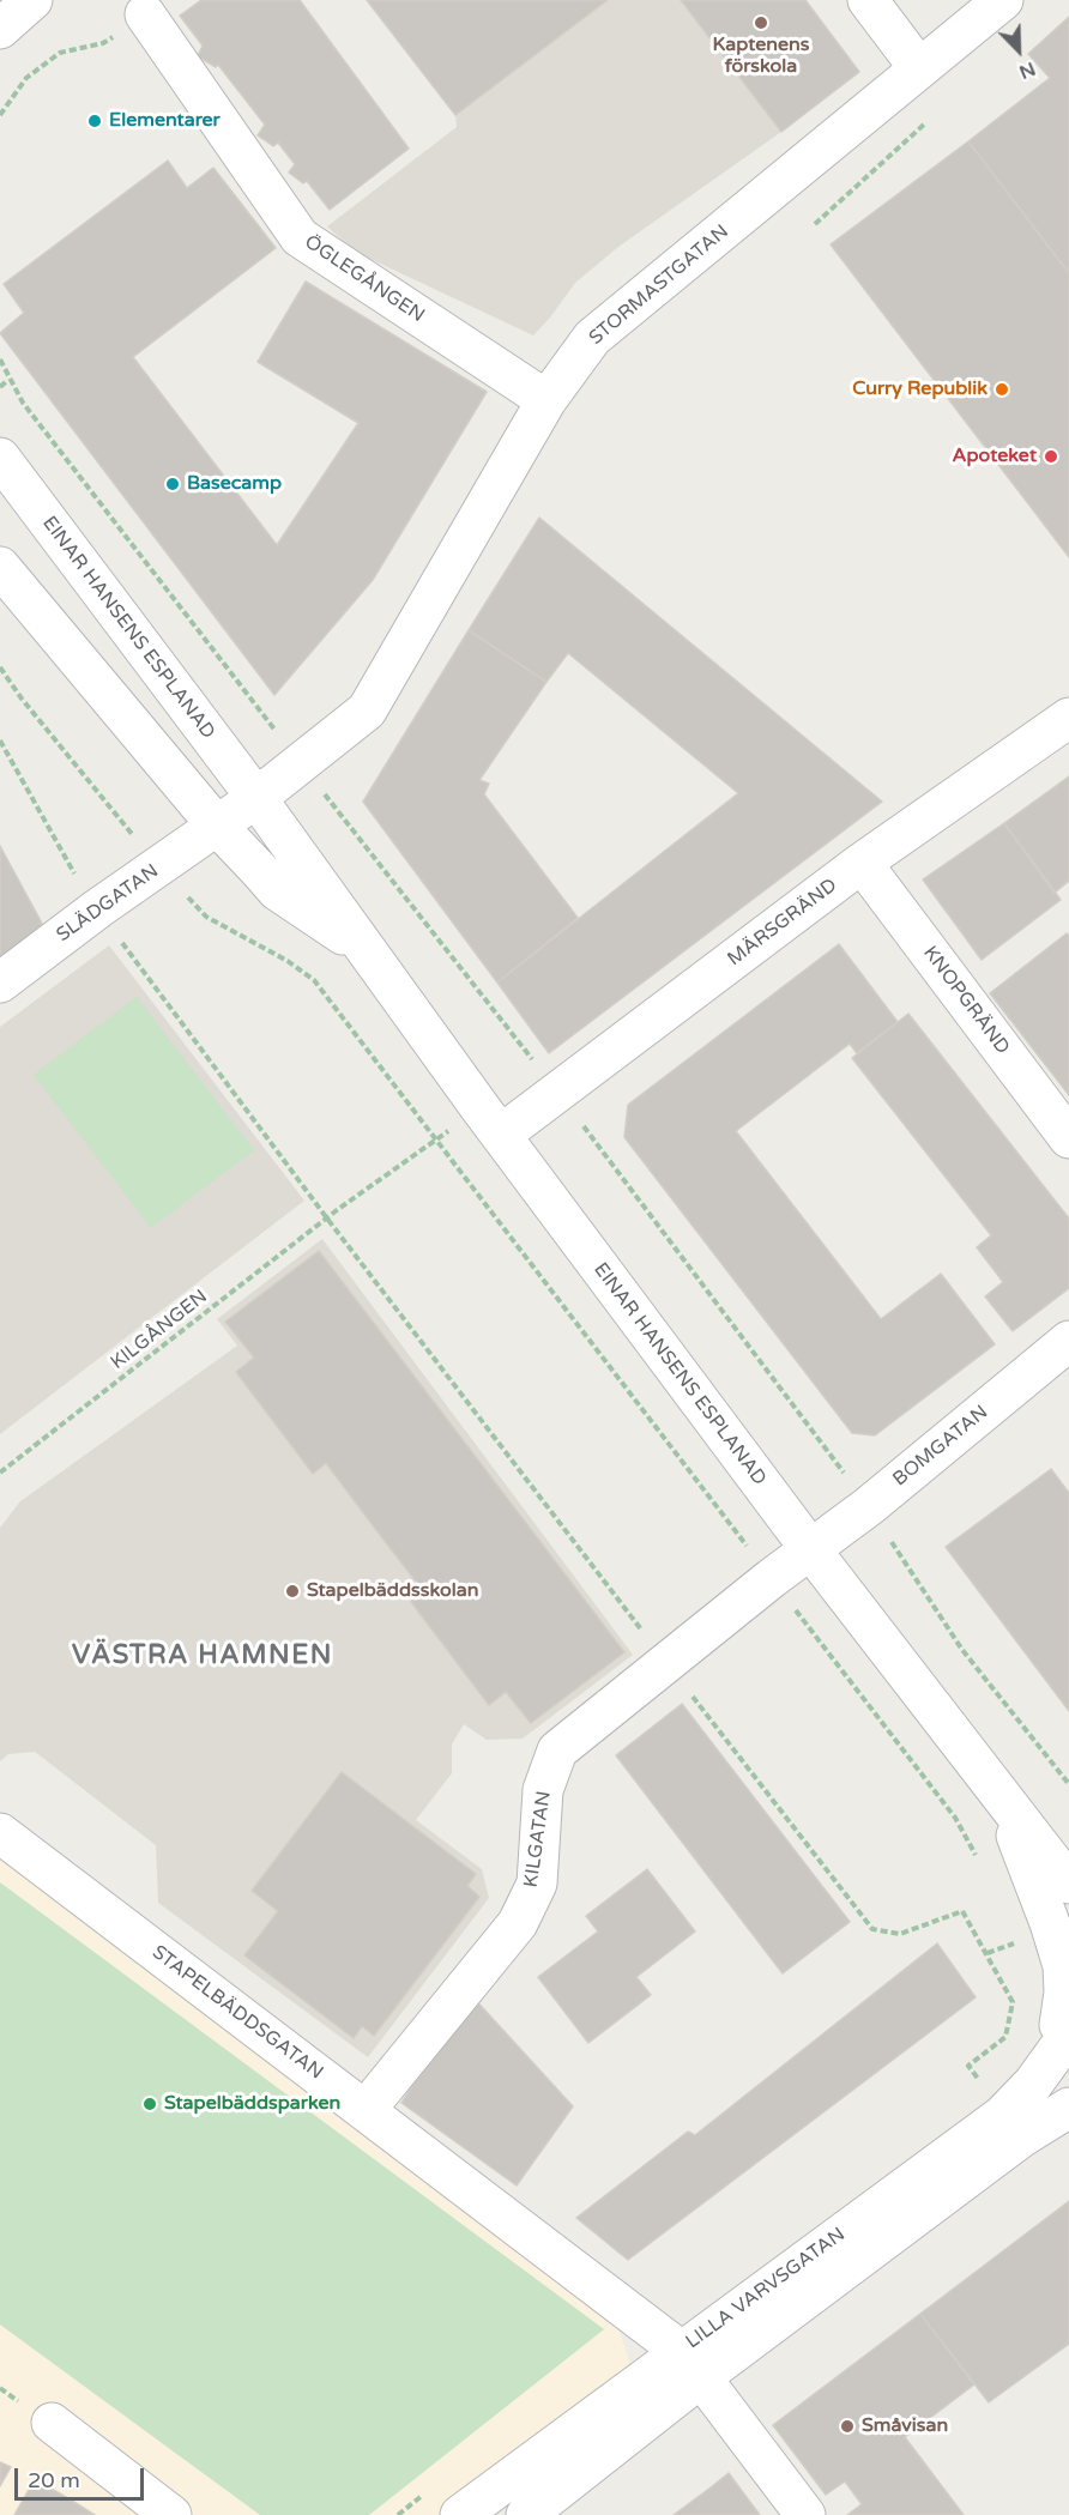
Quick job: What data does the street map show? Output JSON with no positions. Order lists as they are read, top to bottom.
{
  "streets": {
    "street": [
      "ÖGLEGÅNGEN",
      "STORMASTGATAN",
      "EINAR HANSENS ESPLANAD",
      "SLÄDGATAN",
      "MÄRSGRÄND",
      "KNOPGRÄND",
      "BOMGATAN",
      "KILGATAN",
      "STAPELBÄDDSGATAN",
      "LILLA VARVSGATAN"
    ],
    "path": ["KILGÅNGEN"]
  },
  "crossings": [
    ["ÖGLEGÅNGEN", "STORMASTGATAN"],
    ["STORMASTGATAN", "EINAR HANSENS ESPLANAD"],
    ["EINAR HANSENS ESPLANAD", "SLÄDGATAN"],
    ["EINAR HANSENS ESPLANAD", "MÄRSGRÄND"],
    ["EINAR HANSENS ESPLANAD", "KILGÅNGEN"],
    ["EINAR HANSENS ESPLANAD", "BOMGATAN"],
    ["EINAR HANSENS ESPLANAD", "KILGATAN"],
    ["EINAR HANSENS ESPLANAD", "LILLA VARVSGATAN"],
    ["MÄRSGRÄND", "KNOPGRÄND"],
    ["MÄRSGRÄND", "KILGÅNGEN"],
    ["BOMGATAN", "KILGATAN"],
    ["KILGATAN", "STAPELBÄDDSGATAN"],
    ["STAPELBÄDDSGATAN", "LILLA VARVSGATAN"]
  ],
  "districts": ["VÄSTRA HAMNEN"],
  "places": [
    "Kaptenens förskola",
    "Elementarer",
    "Curry Republik",
    "Apoteket",
    "Basecamp",
    "Stapelbäddsskolan",
    "Stapelbäddsparken",
    "Småvisan"
  ],
  "scale_bar": "20 m",
  "north": "bottom right"
}
